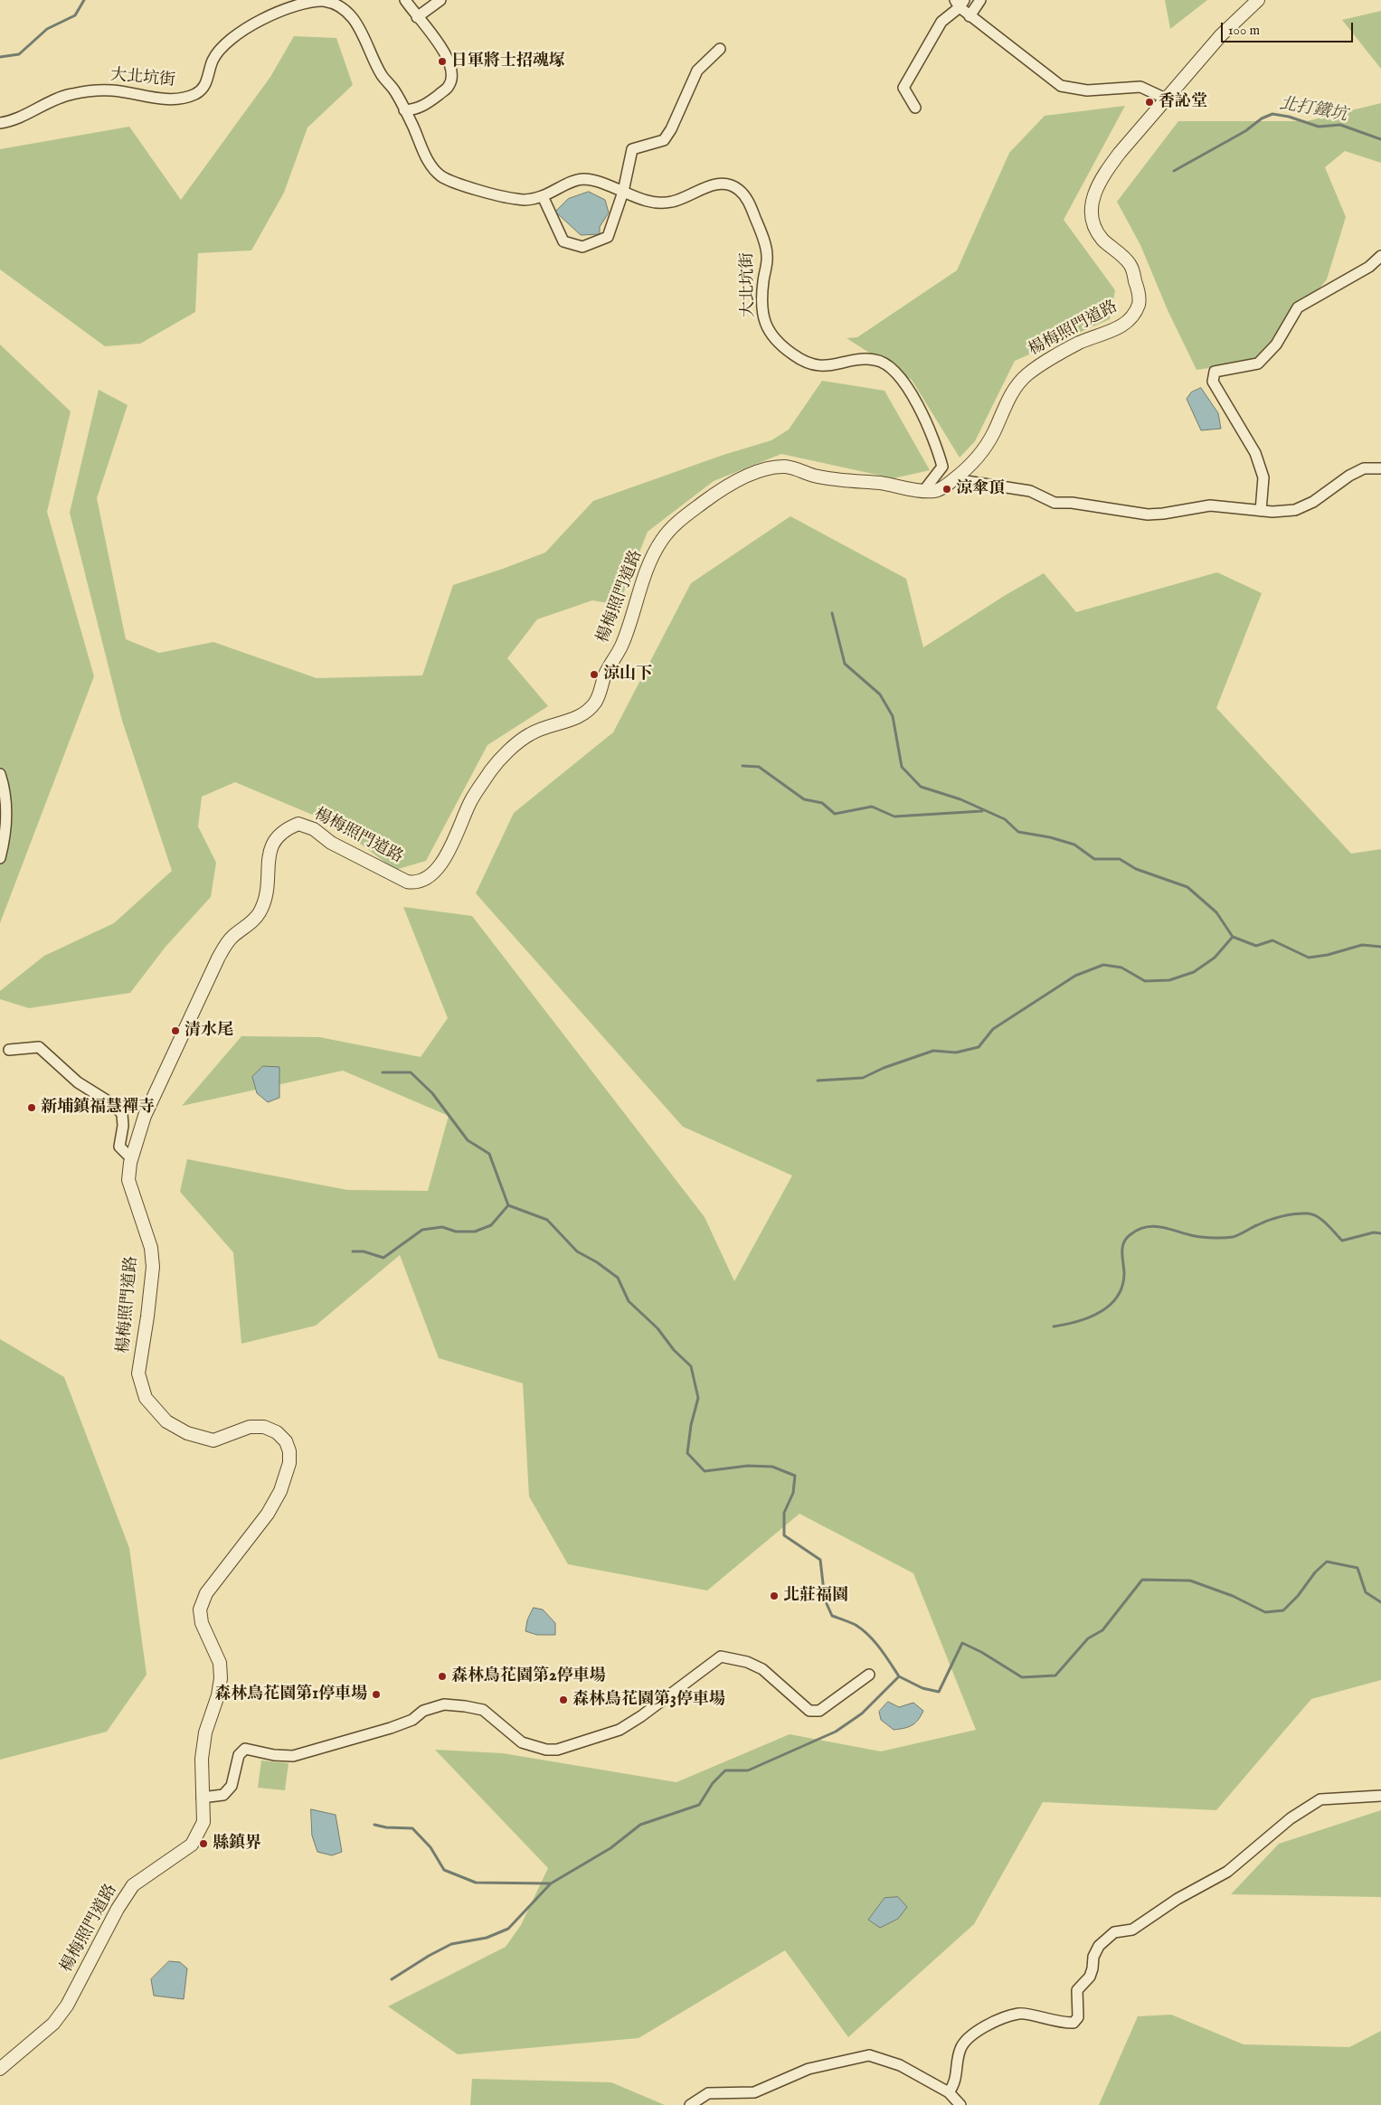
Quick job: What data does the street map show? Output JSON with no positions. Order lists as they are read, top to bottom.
{
  "streets": {
    "street": ["大北坑街", "楊梅照門道路"]
  },
  "crossings": [
    ["大北坑街", "楊梅照門道路"]
  ],
  "water": ["北打鐵坑"],
  "places": [
    "日軍將士招魂塚",
    "香訫堂",
    "涼傘頂",
    "涼山下",
    "清水尾",
    "新埔鎮福慧禪寺",
    "北莊福園",
    "森林鳥花園第2停車場",
    "森林鳥花園第1停車場",
    "森林鳥花園第3停車場",
    "縣鎮界"
  ],
  "scale_bar": "100 m"
}
